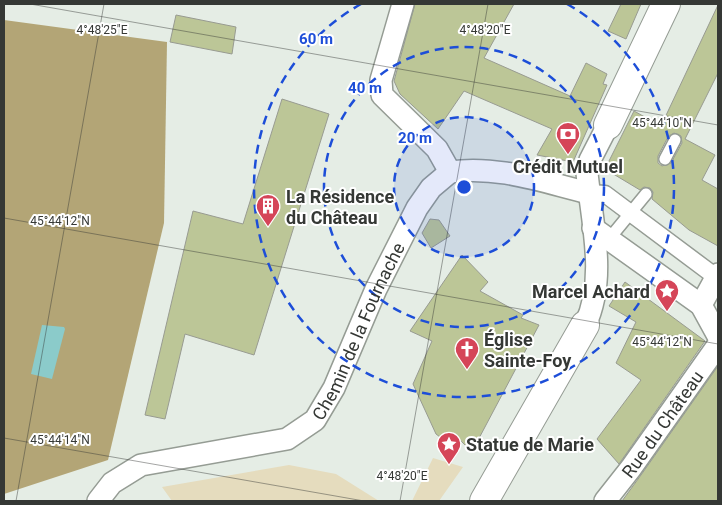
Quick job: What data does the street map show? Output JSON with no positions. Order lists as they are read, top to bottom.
{
  "streets": {
    "street": ["Chemin de la Fournache", "Rue du Château"]
  },
  "places": {
    "bank": ["Crédit Mutuel"],
    "building": ["La Résidence du Château"],
    "place": ["Marcel Achard", "Statue de Marie"],
    "church": ["Église Sainte-Foy"]
  },
  "coordinates": [
    "4°48'25\"E",
    "4°48'20\"E",
    "45°44'10\"N",
    "45°44'12\"N",
    "45°44'14\"N"
  ],
  "rings": ["60 m", "40 m", "20 m"]
}
